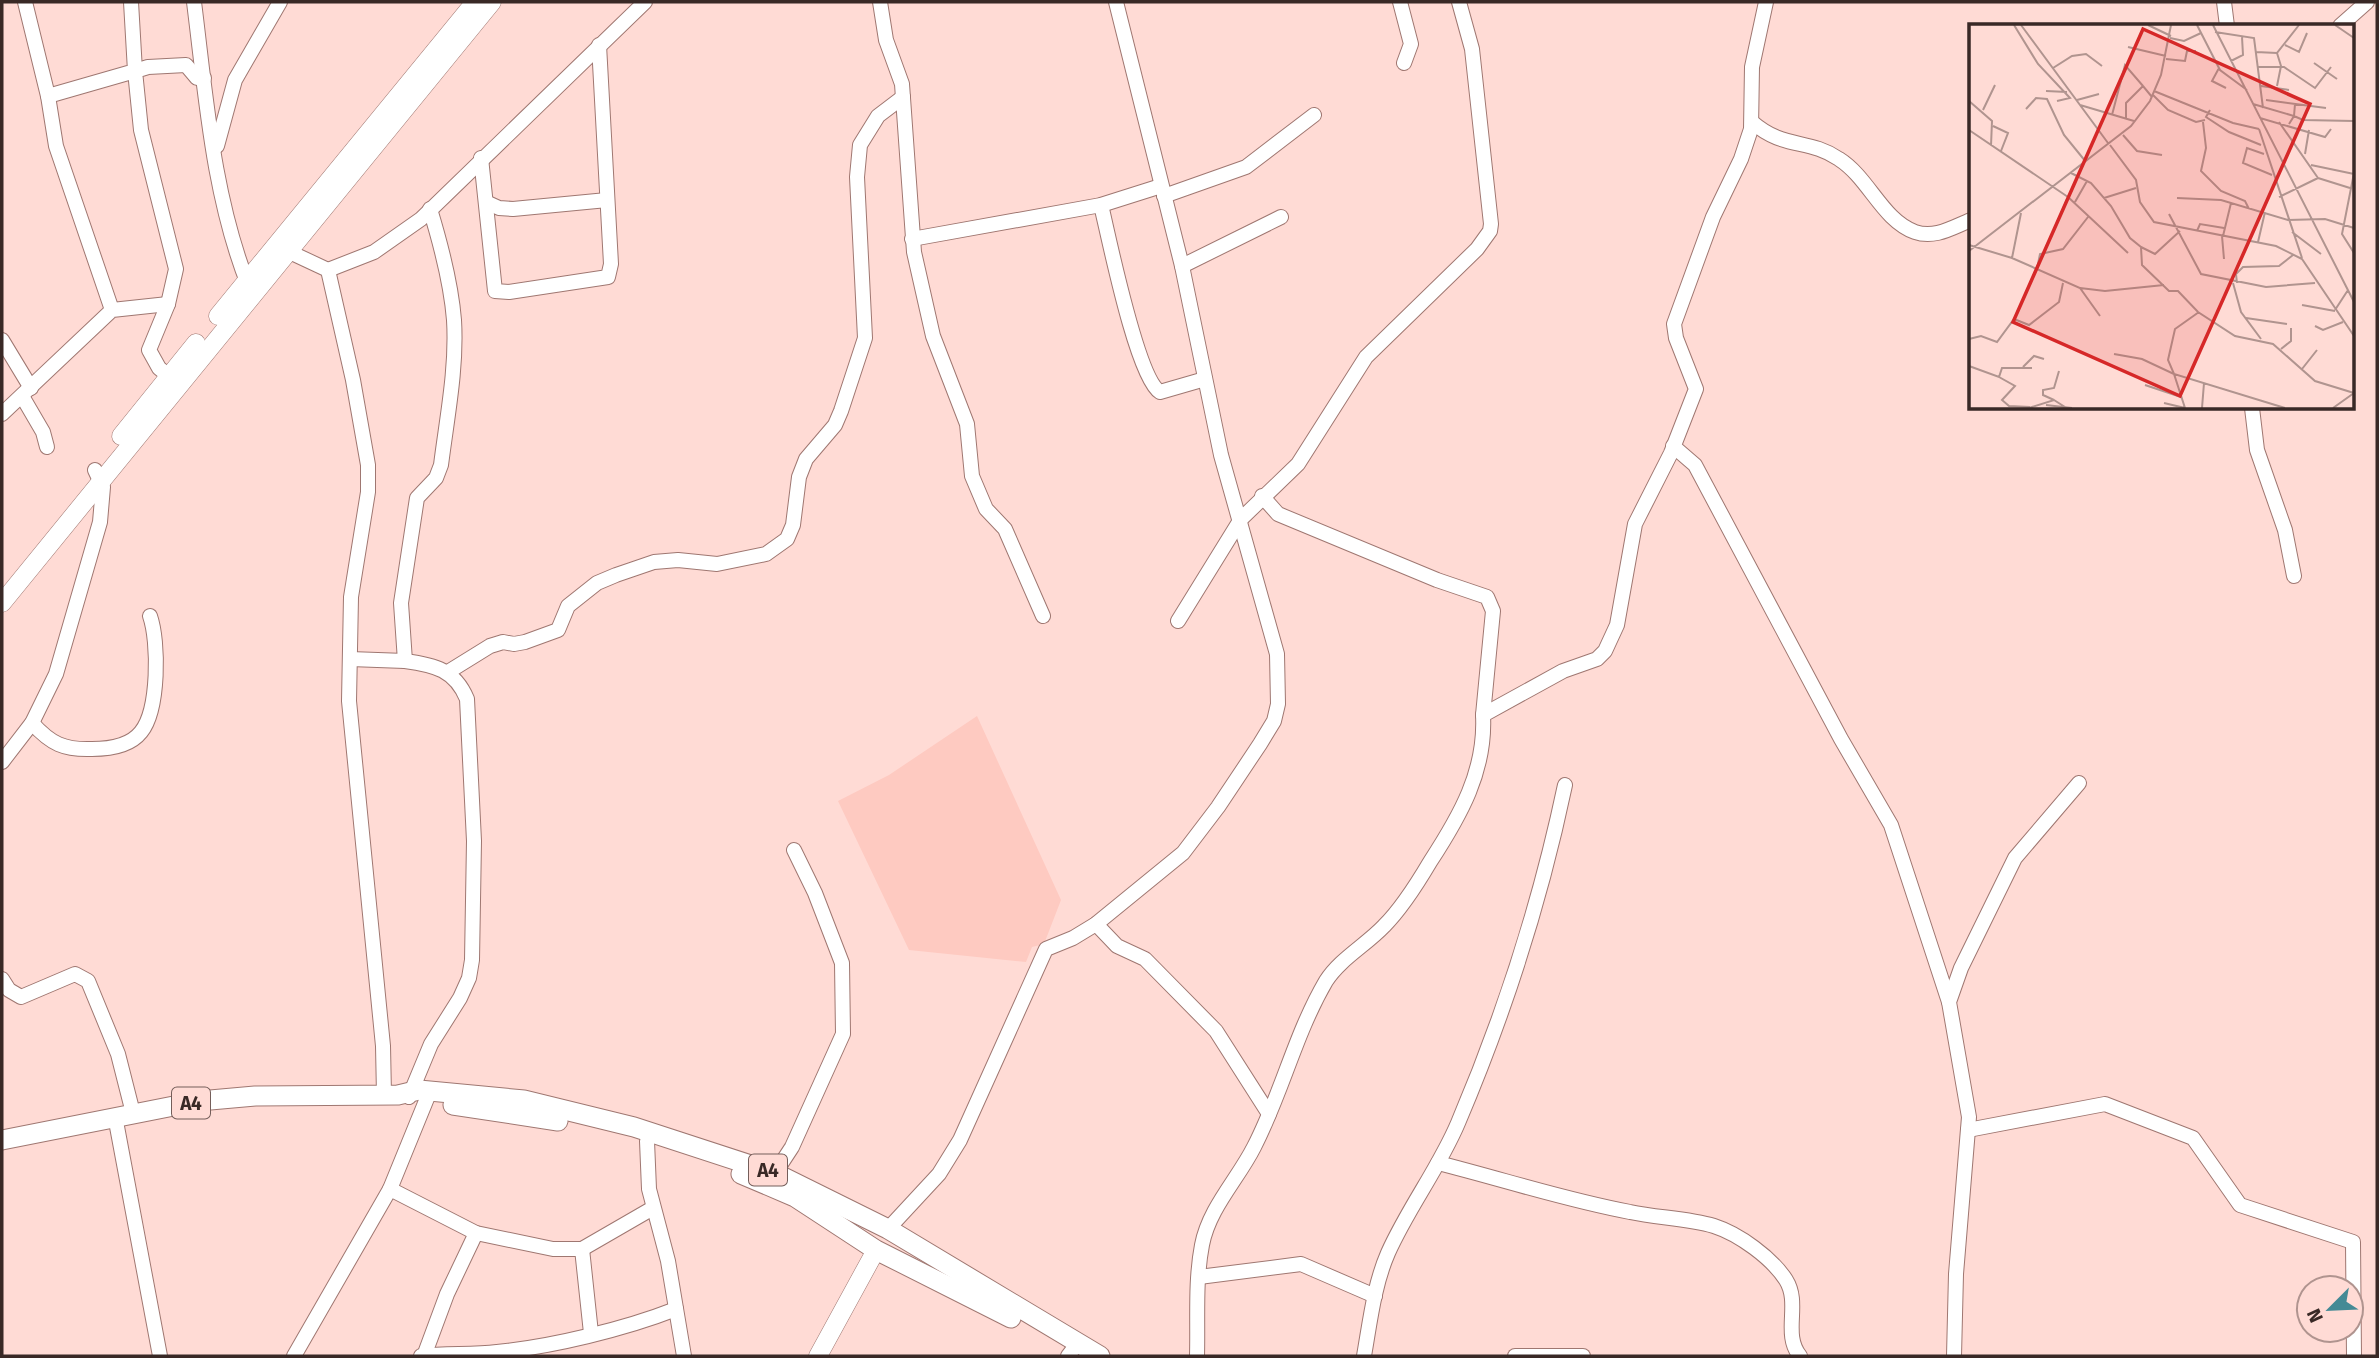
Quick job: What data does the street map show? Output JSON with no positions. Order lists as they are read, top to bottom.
{
  "streets": {
    "highway": ["A4"]
  },
  "north": "bottom left"
}
